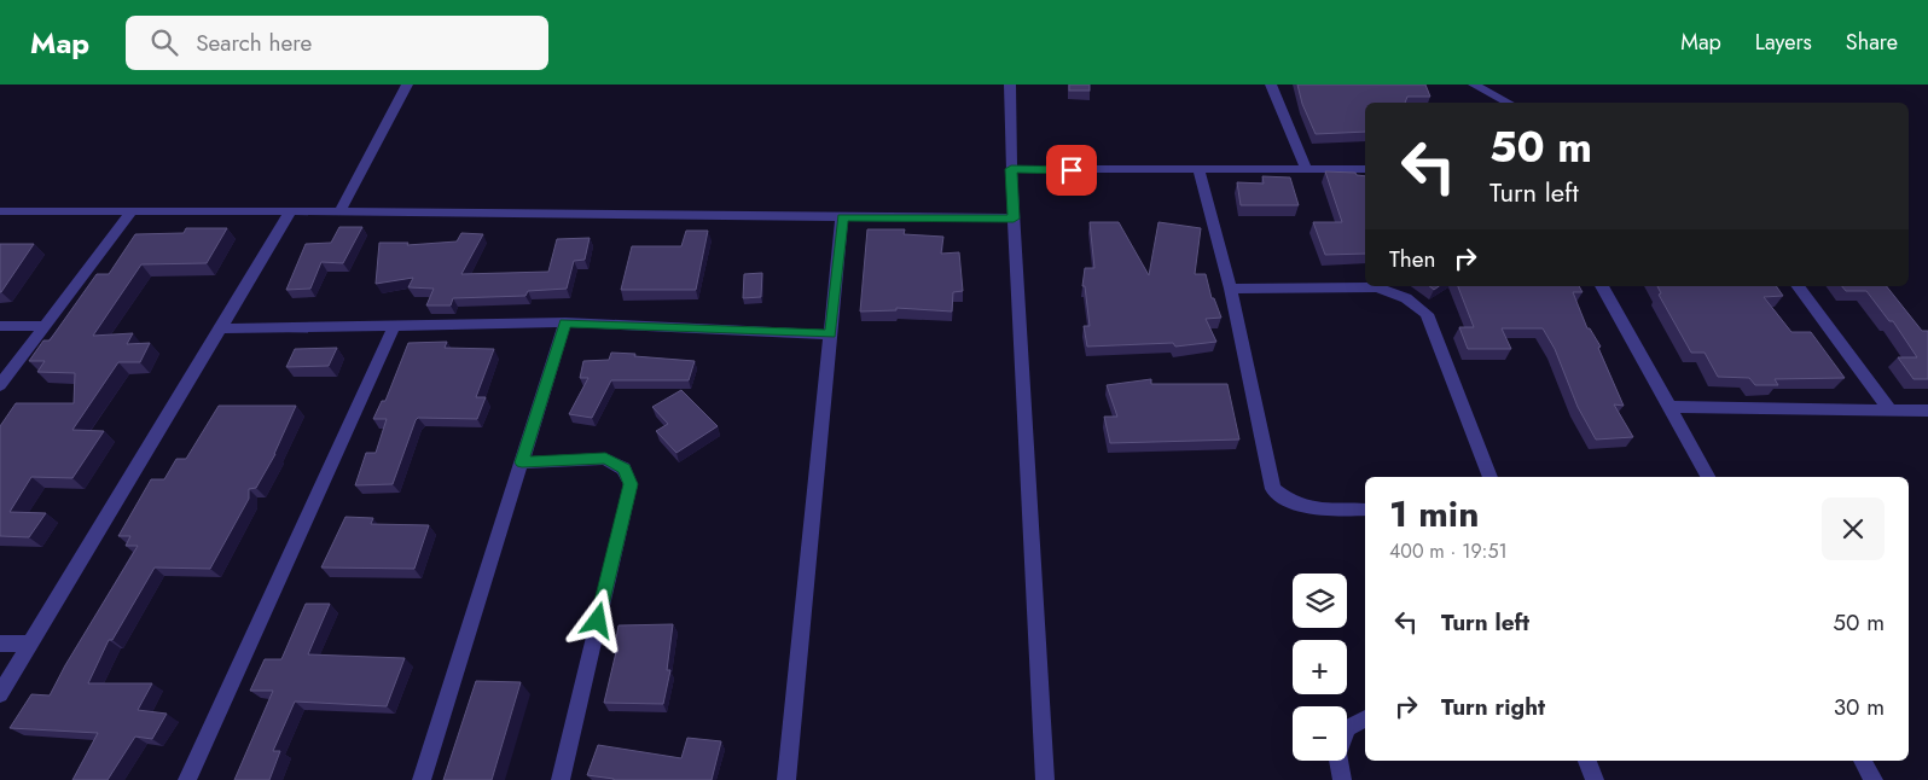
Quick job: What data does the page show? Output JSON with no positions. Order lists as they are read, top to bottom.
{
  "page": {
    "header": "Map",
    "search": "Search here",
    "nav": ["Map", "Layers", "Share"],
    "turn": ["50 m", "Turn left"],
    "then": "Then",
    "heading": ["1 min", "400 m · 19:51"],
    "map_buttons": ["+", "−"],
    "list": [
      {
        "name": "Turn left",
        "value": "50 m"
      },
      {
        "name": "Turn right",
        "value": "30 m"
      }
    ]
  }
}
